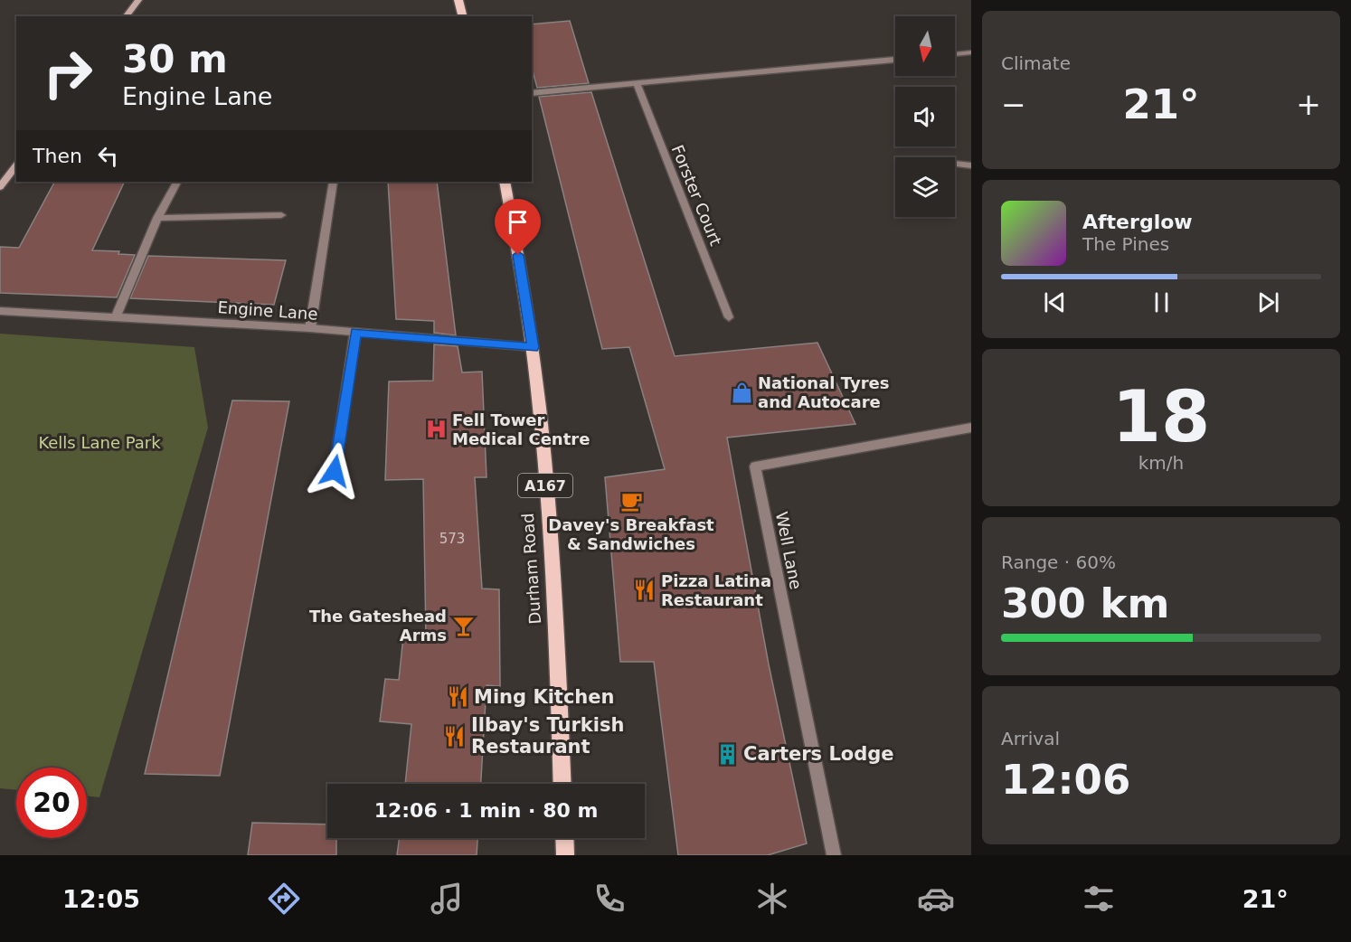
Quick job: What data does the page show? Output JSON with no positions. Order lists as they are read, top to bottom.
{
  "streets": {
    "main road": ["A167", "Durham Road"],
    "street": ["Forster Court", "Engine Lane", "Well Lane"]
  },
  "crossings": [
    ["Engine Lane", "Durham Road"]
  ],
  "parks": ["Kells Lane Park"],
  "places": {
    "shop": ["National Tyres and Autocare"],
    "hospital": ["Fell Tower Medical Centre"],
    "cafe": ["Davey's Breakfast & Sandwiches"],
    "restaurant": ["Pizza Latina Restaurant", "Ming Kitchen", "Ilbay's Turkish Restaurant"],
    "bar": ["The Gateshead Arms"],
    "building": ["Carters Lodge"]
  },
  "house_numbers": ["573"],
  "north": "bottom",
  "page": {
    "tile": [
      "Climate",
      ["18", "km/h"],
      ["Range · 60%", "300 km"],
      ["Arrival", "12:06"]
    ],
    "turn": ["30 m", "Engine Lane"],
    "heat": ["−", "21°", "+"],
    "then": "Then",
    "song": ["Afterglow", "The Pines"],
    "limit": "20",
    "trip": "12:06 · 1 min · 80 m",
    "tabs": ["12:05", "21°"]
  }
}
